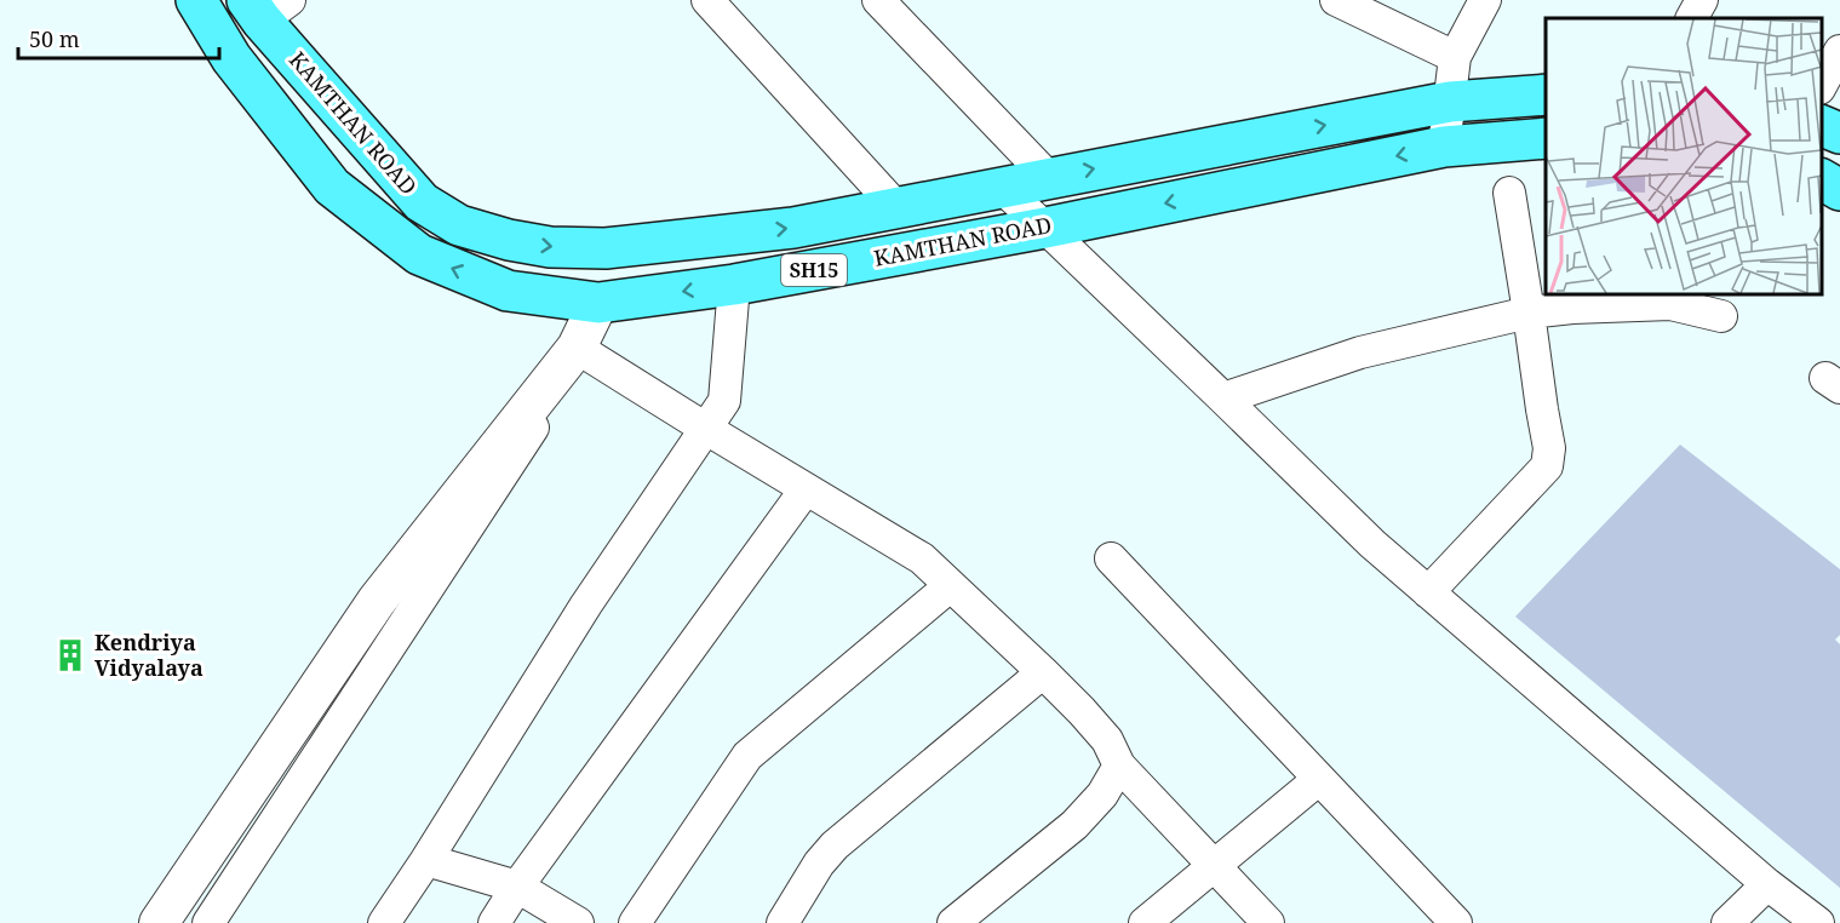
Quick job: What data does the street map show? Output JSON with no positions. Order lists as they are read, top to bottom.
{
  "streets": {
    "main road": ["KAMTHAN ROAD", "SH15"]
  },
  "places": {
    "building": ["Kendriya Vidyalaya"]
  },
  "scale_bar": "50 m"
}
